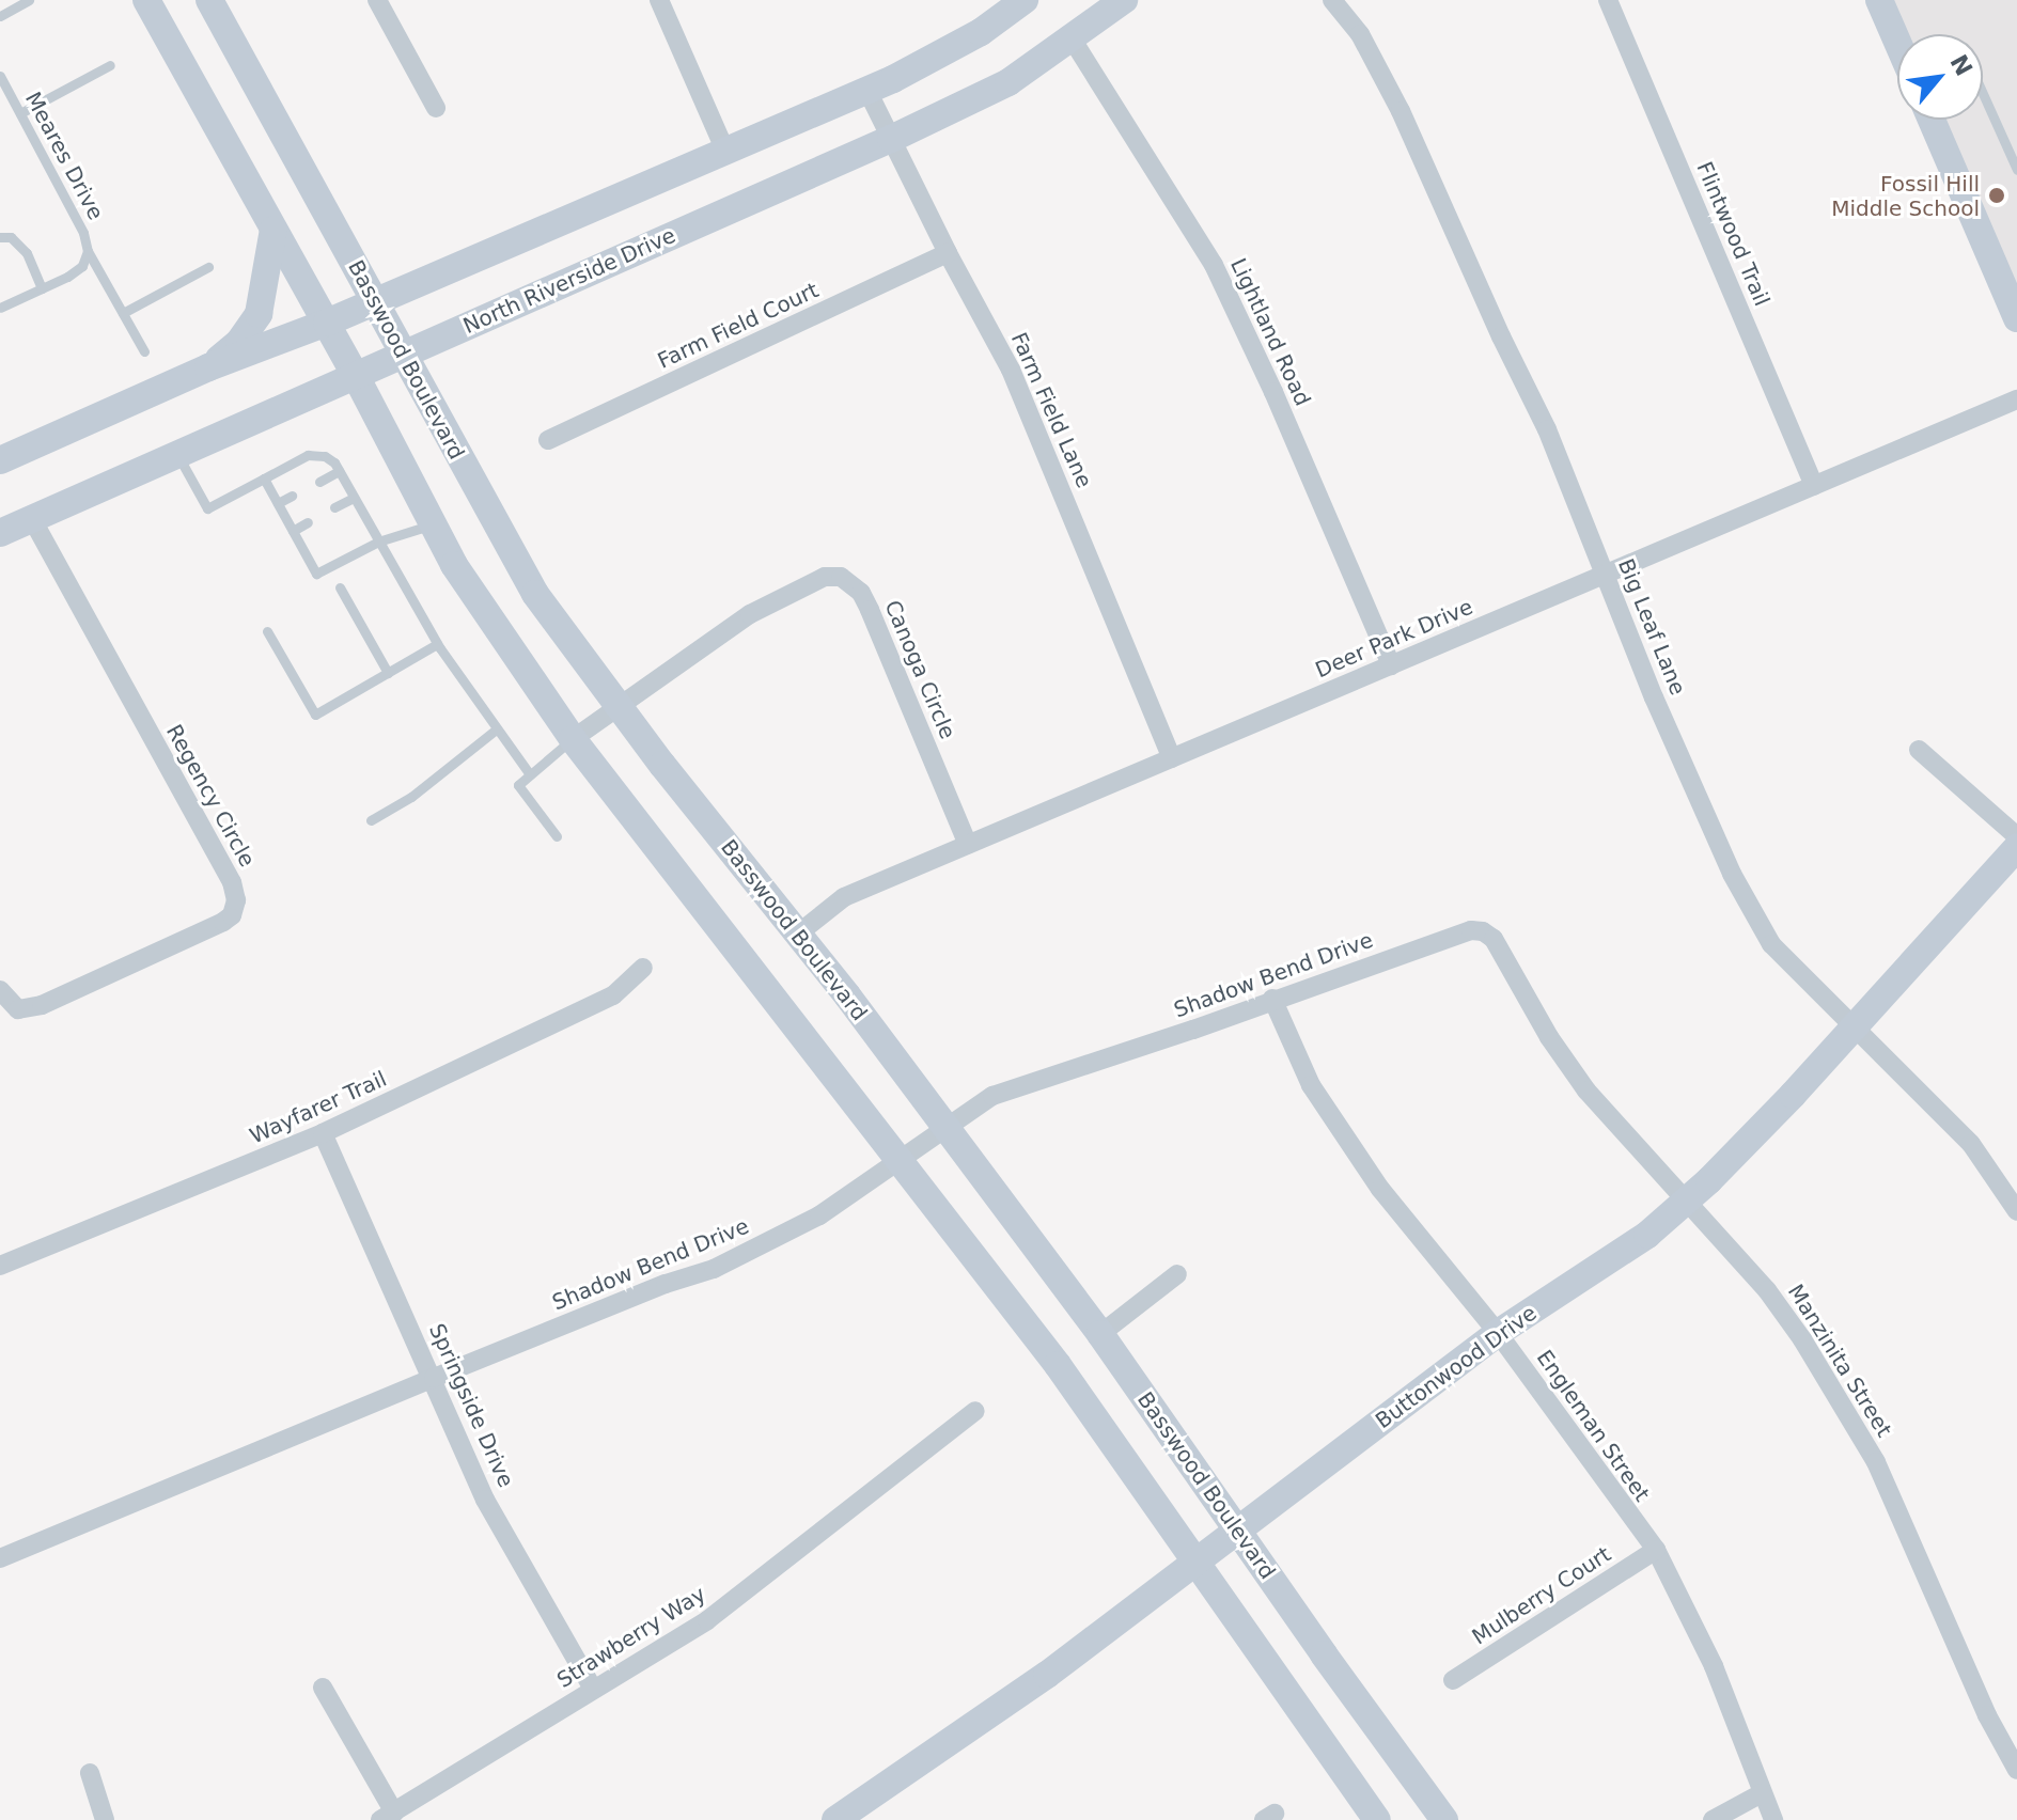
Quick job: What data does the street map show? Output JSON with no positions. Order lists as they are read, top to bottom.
{
  "streets": {
    "main road": ["North Riverside Drive", "Basswood Boulevard", "Buttonwood Drive"],
    "street": [
      "Flintwood Trail",
      "Farm Field Court",
      "Lightland Road",
      "Farm Field Lane",
      "Big Leaf Lane",
      "Deer Park Drive",
      "Canoga Circle",
      "Regency Circle",
      "Shadow Bend Drive",
      "Wayfarer Trail",
      "Manzinita Street",
      "Springside Drive",
      "Engleman Street",
      "Mulberry Court",
      "Strawberry Way"
    ],
    "lane": ["Meares Drive"]
  },
  "crossings": [
    ["Flintwood Trail", "Deer Park Drive"],
    ["North Riverside Drive", "Lightland Road"],
    ["North Riverside Drive", "Basswood Boulevard"],
    ["North Riverside Drive", "Farm Field Lane"],
    ["North Riverside Drive", "Regency Circle"],
    ["Farm Field Court", "Farm Field Lane"],
    ["Lightland Road", "Deer Park Drive"],
    ["Basswood Boulevard", "Deer Park Drive"],
    ["Basswood Boulevard", "Canoga Circle"],
    ["Basswood Boulevard", "Shadow Bend Drive"],
    ["Basswood Boulevard", "Buttonwood Drive"],
    ["Farm Field Lane", "Deer Park Drive"],
    ["Big Leaf Lane", "Deer Park Drive"],
    ["Big Leaf Lane", "Buttonwood Drive"],
    ["Deer Park Drive", "Canoga Circle"],
    ["Shadow Bend Drive", "Manzinita Street"],
    ["Shadow Bend Drive", "Springside Drive"],
    ["Shadow Bend Drive", "Engleman Street"],
    ["Wayfarer Trail", "Springside Drive"],
    ["Manzinita Street", "Buttonwood Drive"],
    ["Buttonwood Drive", "Engleman Street"],
    ["Springside Drive", "Strawberry Way"],
    ["Engleman Street", "Mulberry Court"]
  ],
  "places": ["Fossil Hill Middle School"],
  "north": "top right"
}
